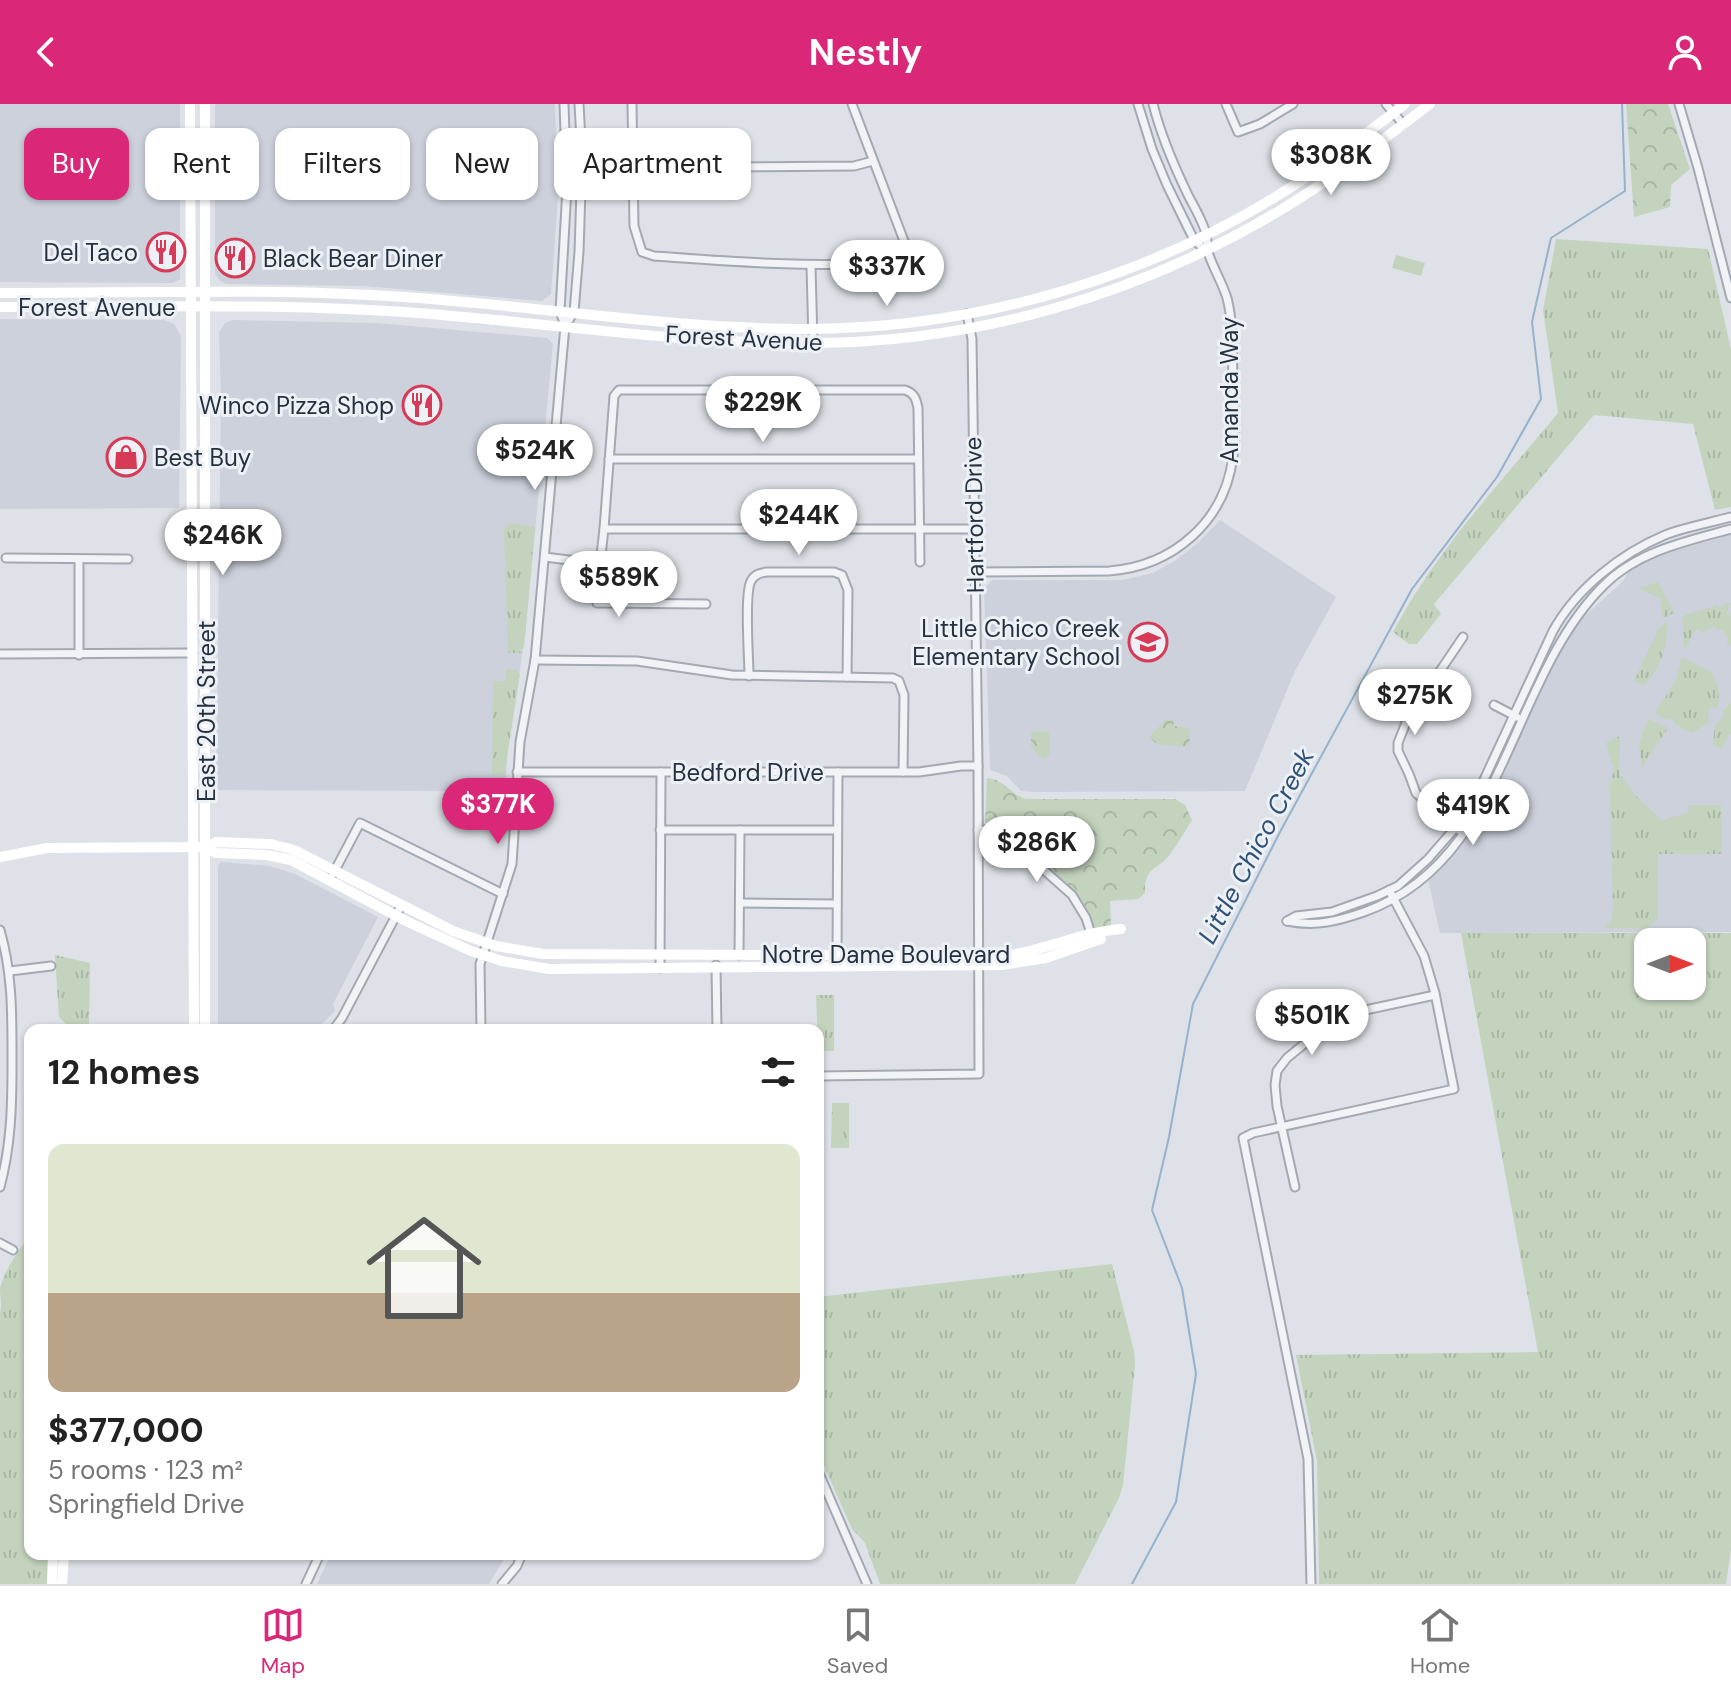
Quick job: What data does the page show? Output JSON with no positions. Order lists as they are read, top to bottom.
{
  "streets": {
    "street": [
      "Forest Avenue",
      "Amanda Way",
      "Hartford Drive",
      "East 20th Street",
      "Bedford Drive",
      "Notre Dame Boulevard"
    ]
  },
  "crossings": [
    ["Forest Avenue", "Amanda Way"],
    ["Forest Avenue", "Hartford Drive"],
    ["Forest Avenue", "East 20th Street"],
    ["Amanda Way", "Hartford Drive"],
    ["Hartford Drive", "Bedford Drive"],
    ["Hartford Drive", "Notre Dame Boulevard"],
    ["East 20th Street", "Notre Dame Boulevard"]
  ],
  "water": ["Little Chico Creek"],
  "places": {
    "restaurant": ["Del Taco", "Black Bear Diner", "Winco Pizza Shop"],
    "shop": ["Best Buy"],
    "school or university": ["Little Chico Creek Elementary School"]
  },
  "north": "right",
  "page": {
    "header": "Nestly",
    "chip": [
      "Buy",
      "Rent",
      "Filters",
      "New",
      "Apartment"
    ],
    "price": [
      "$308K",
      "$337K",
      "$229K",
      "$524K",
      "$244K",
      "$246K",
      "$589K",
      "$275K",
      "$377K",
      "$419K",
      "$286K",
      "$501K"
    ],
    "heading": "12 homes",
    "list": [
      {
        "name": "$377,000",
        "note": "5 rooms · 123 m² · Springfield Drive"
      }
    ],
    "tabs": ["Map", "Saved", "Home"]
  }
}
